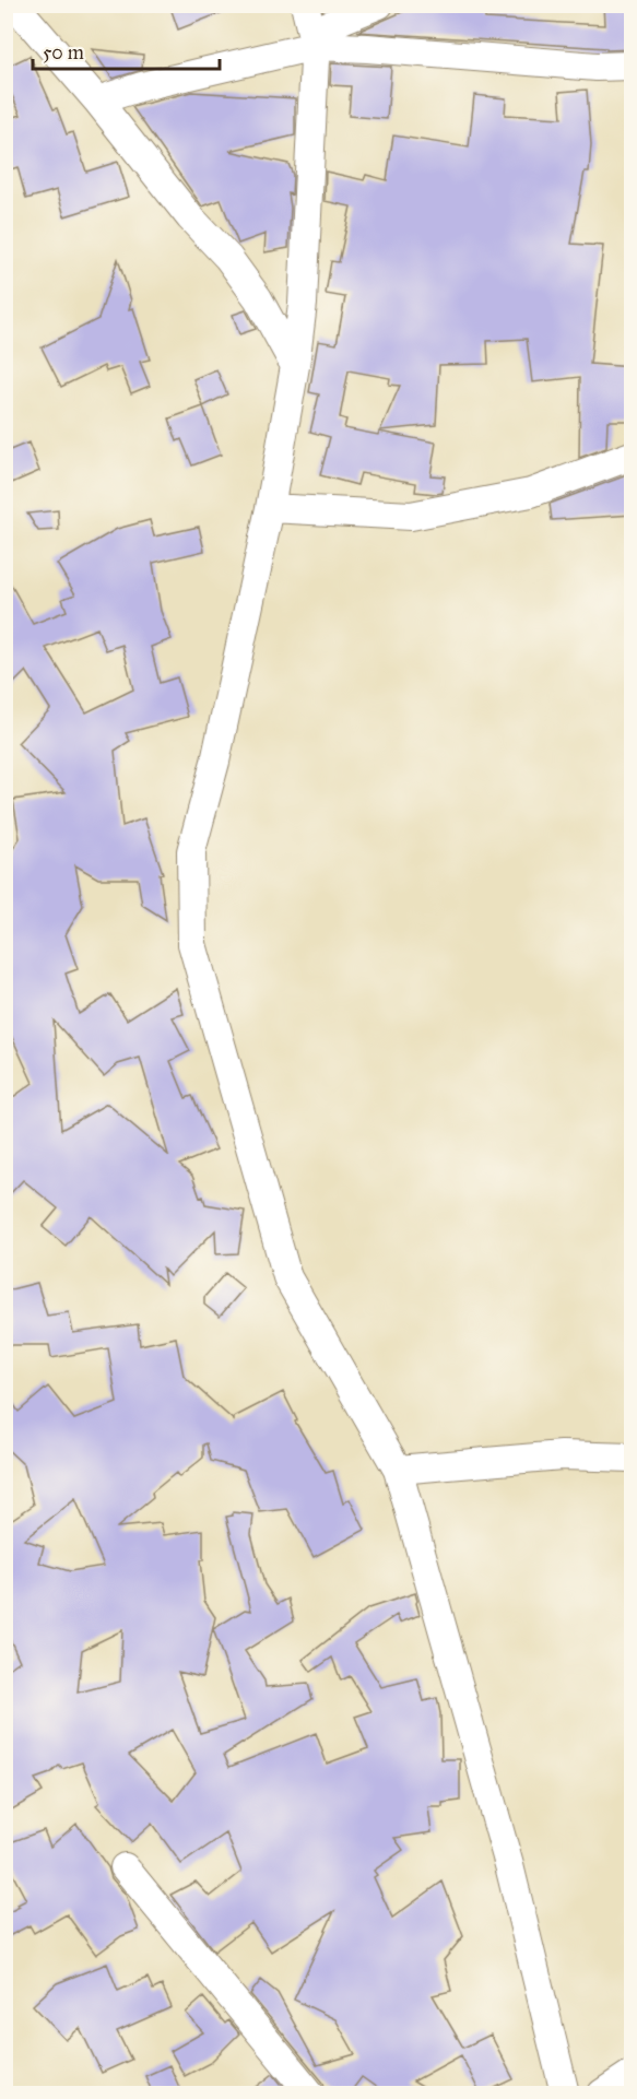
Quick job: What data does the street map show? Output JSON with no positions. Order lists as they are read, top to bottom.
{
  "scale_bar": "50 m"
}
